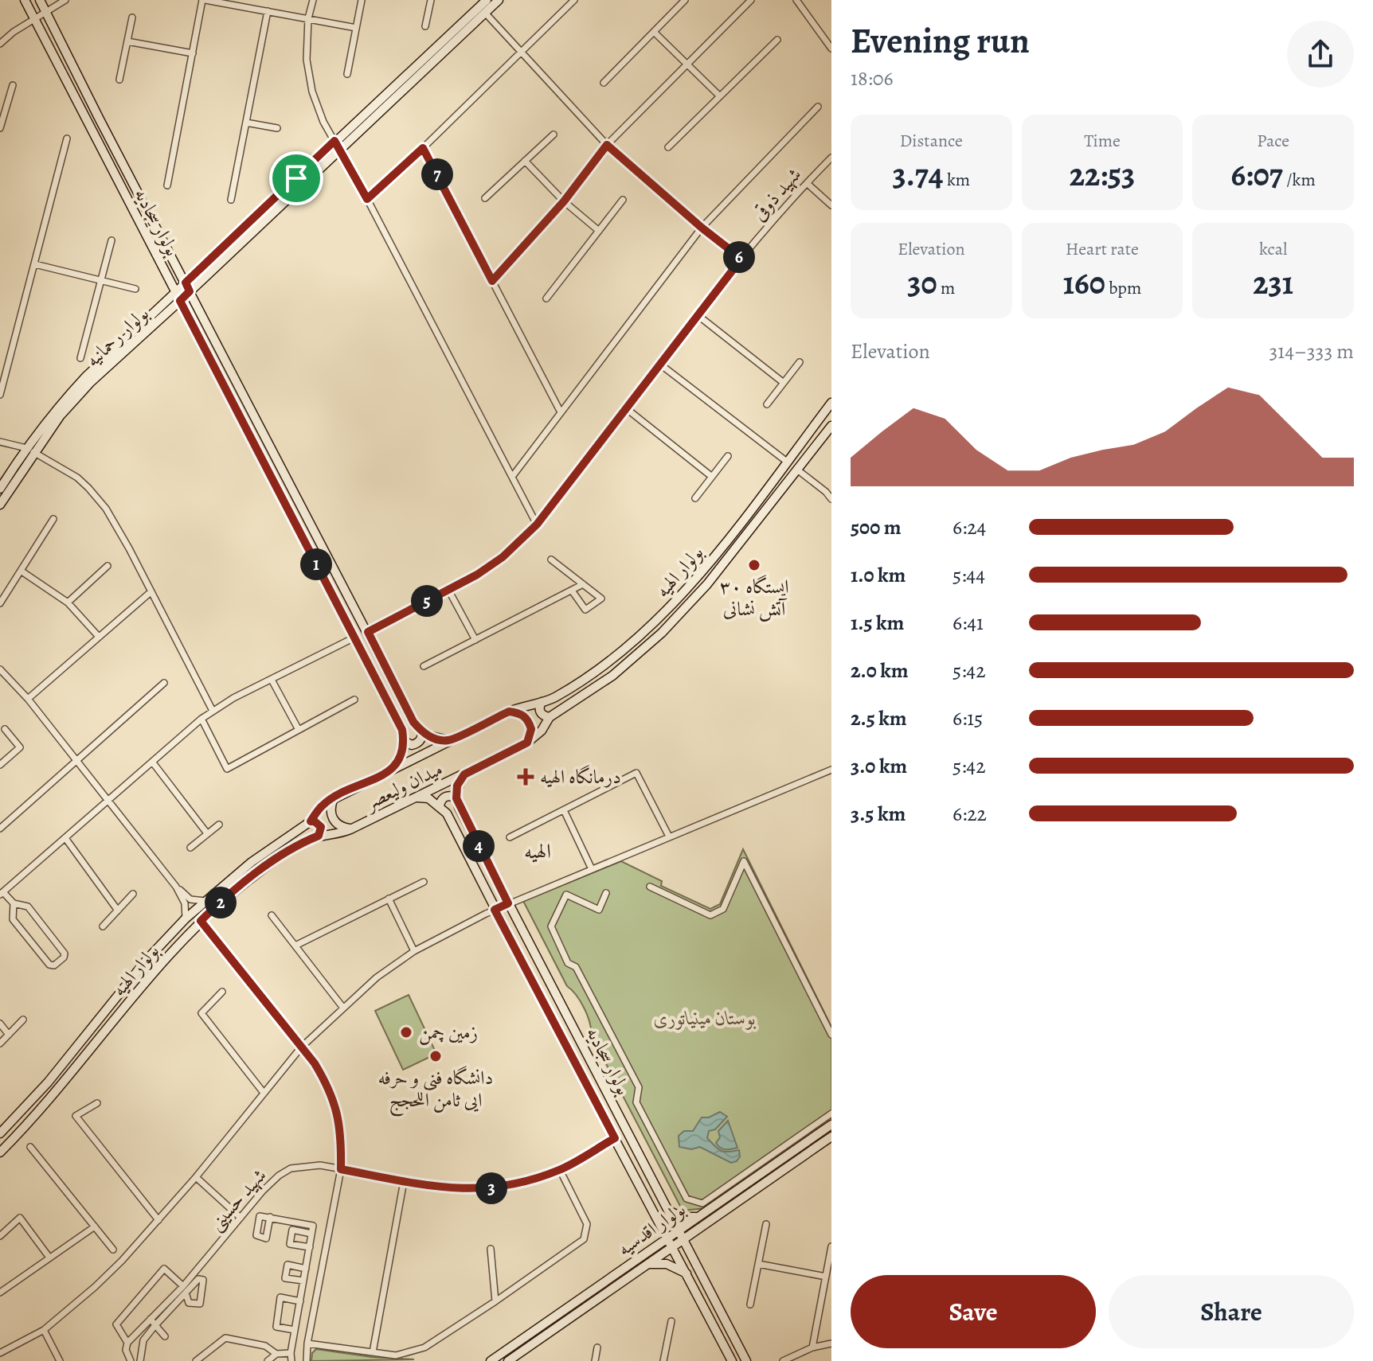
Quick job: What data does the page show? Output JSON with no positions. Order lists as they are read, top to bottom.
{
  "streets": {
    "main road": [
      "بولوار سجادیه",
      "بولوار رحمانیه",
      "بولوار الهیه",
      "میدان ولیعصر",
      "بولوار اقدسیه"
    ],
    "street": ["شهید ذوقی", "شهید حسینی"]
  },
  "crossings": [
    ["شهید ذوقی", "بولوار سجادیه"],
    ["بولوار سجادیه", "بولوار رحمانیه"],
    ["بولوار سجادیه", "شهید حسینی"],
    ["بولوار سجادیه", "بولوار اقدسیه"],
    ["بولوار الهیه", "میدان ولیعصر"]
  ],
  "districts": ["الهیه"],
  "parks": ["بوستان مینیاتوری"],
  "places": {
    "other": ["ایستگاه ۳۰ آتش نشانی", "زمین چمن", "دانشگاه فنی و حرفه ایی ثامن اللحجج"],
    "health": ["درمانگاه الهیه"]
  },
  "page": {
    "heading": ["Evening run", "18:06"],
    "stats": [
      ["Distance", "3.74 km"],
      ["Time", "22:53"],
      ["Pace", "6:07 /km"],
      ["Elevation", "30 m"],
      ["Heart rate", "160 bpm"],
      ["kcal", "231"]
    ],
    "pins": [
      "7",
      "6",
      "1",
      "5",
      "4",
      "2",
      "3"
    ],
    "chart": ["Elevation", "314–333 m"],
    "list": [
      {
        "name": "500 m",
        "note": "6:24"
      },
      {
        "name": "1.0 km",
        "note": "5:44"
      },
      {
        "name": "1.5 km",
        "note": "6:41"
      },
      {
        "name": "2.0 km",
        "note": "5:42"
      },
      {
        "name": "2.5 km",
        "note": "6:15"
      },
      {
        "name": "3.0 km",
        "note": "5:42"
      },
      {
        "name": "3.5 km",
        "note": "6:22"
      }
    ],
    "buttons": ["Save", "Share"]
  }
}
